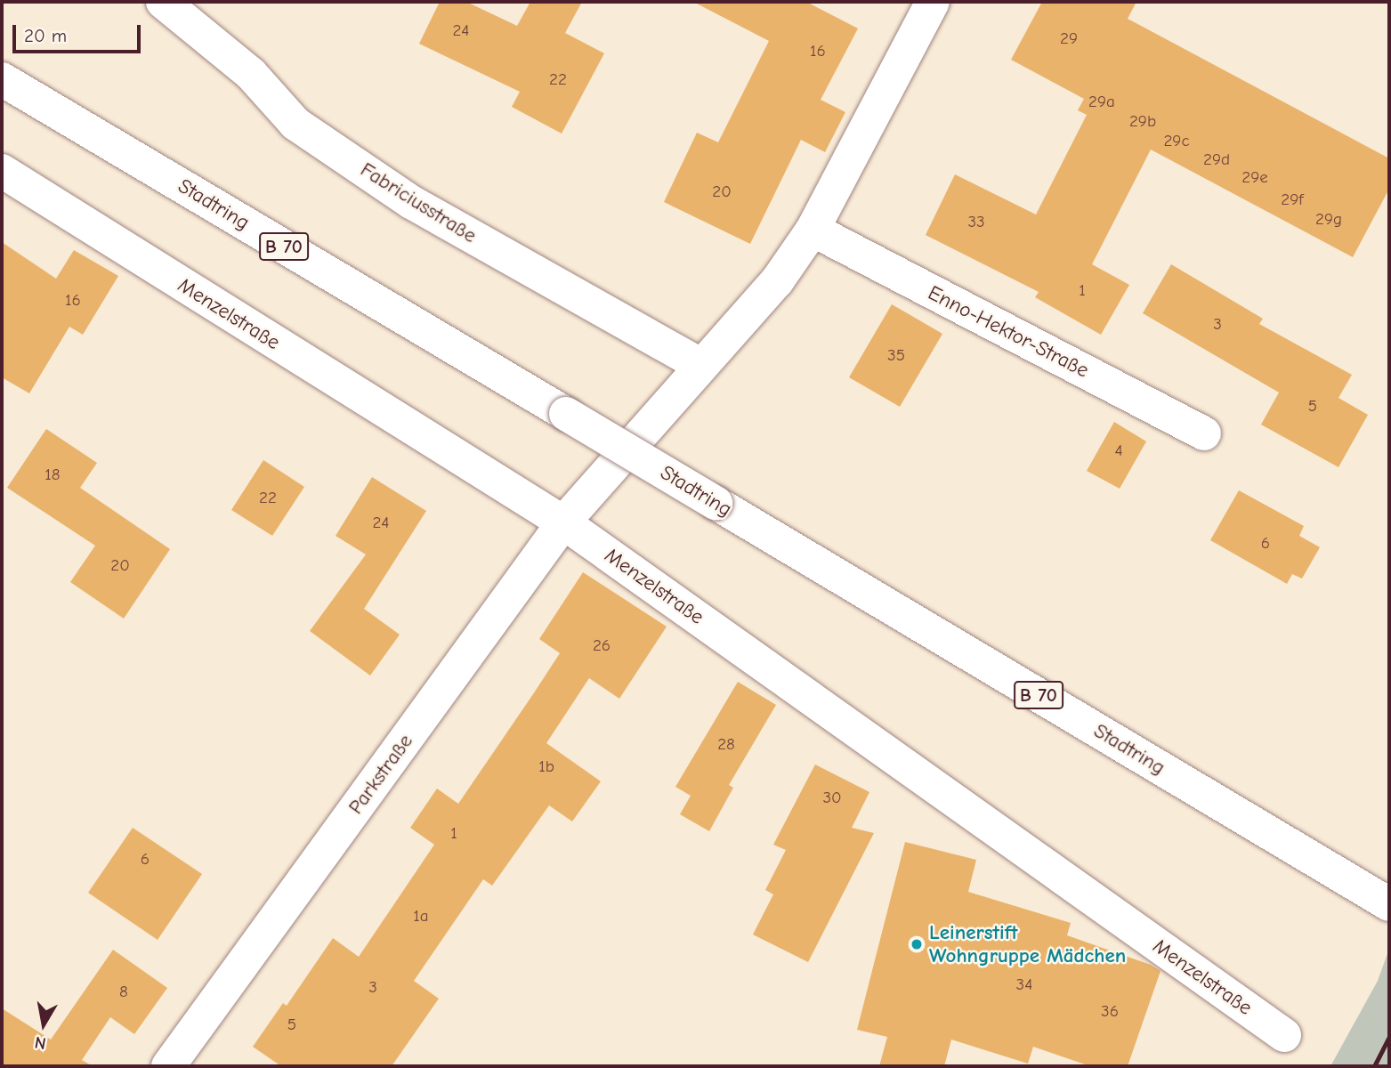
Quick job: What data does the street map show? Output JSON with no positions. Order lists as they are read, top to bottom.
{
  "streets": {
    "street": [
      "Fabriciusstraße",
      "Stadtring",
      "B 70",
      "Menzelstraße",
      "Enno-Hektor-Straße",
      "Parkstraße"
    ]
  },
  "crossings": [
    ["Fabriciusstraße", "Parkstraße"],
    ["Menzelstraße", "Parkstraße"]
  ],
  "places": ["Leinerstift Wohngruppe Mädchen"],
  "house_numbers": [
    "24",
    "29",
    "16",
    "22",
    "29a",
    "29b",
    "29c",
    "29d",
    "29e",
    "20",
    "29f",
    "29g",
    "33",
    "1",
    "16",
    "3",
    "35",
    "5",
    "4",
    "18",
    "22",
    "24",
    "6",
    "20",
    "26",
    "28",
    "1b",
    "30",
    "1",
    "6",
    "1a",
    "34",
    "3",
    "8",
    "36",
    "5"
  ],
  "scale_bar": "20 m",
  "north": "bottom"
}
